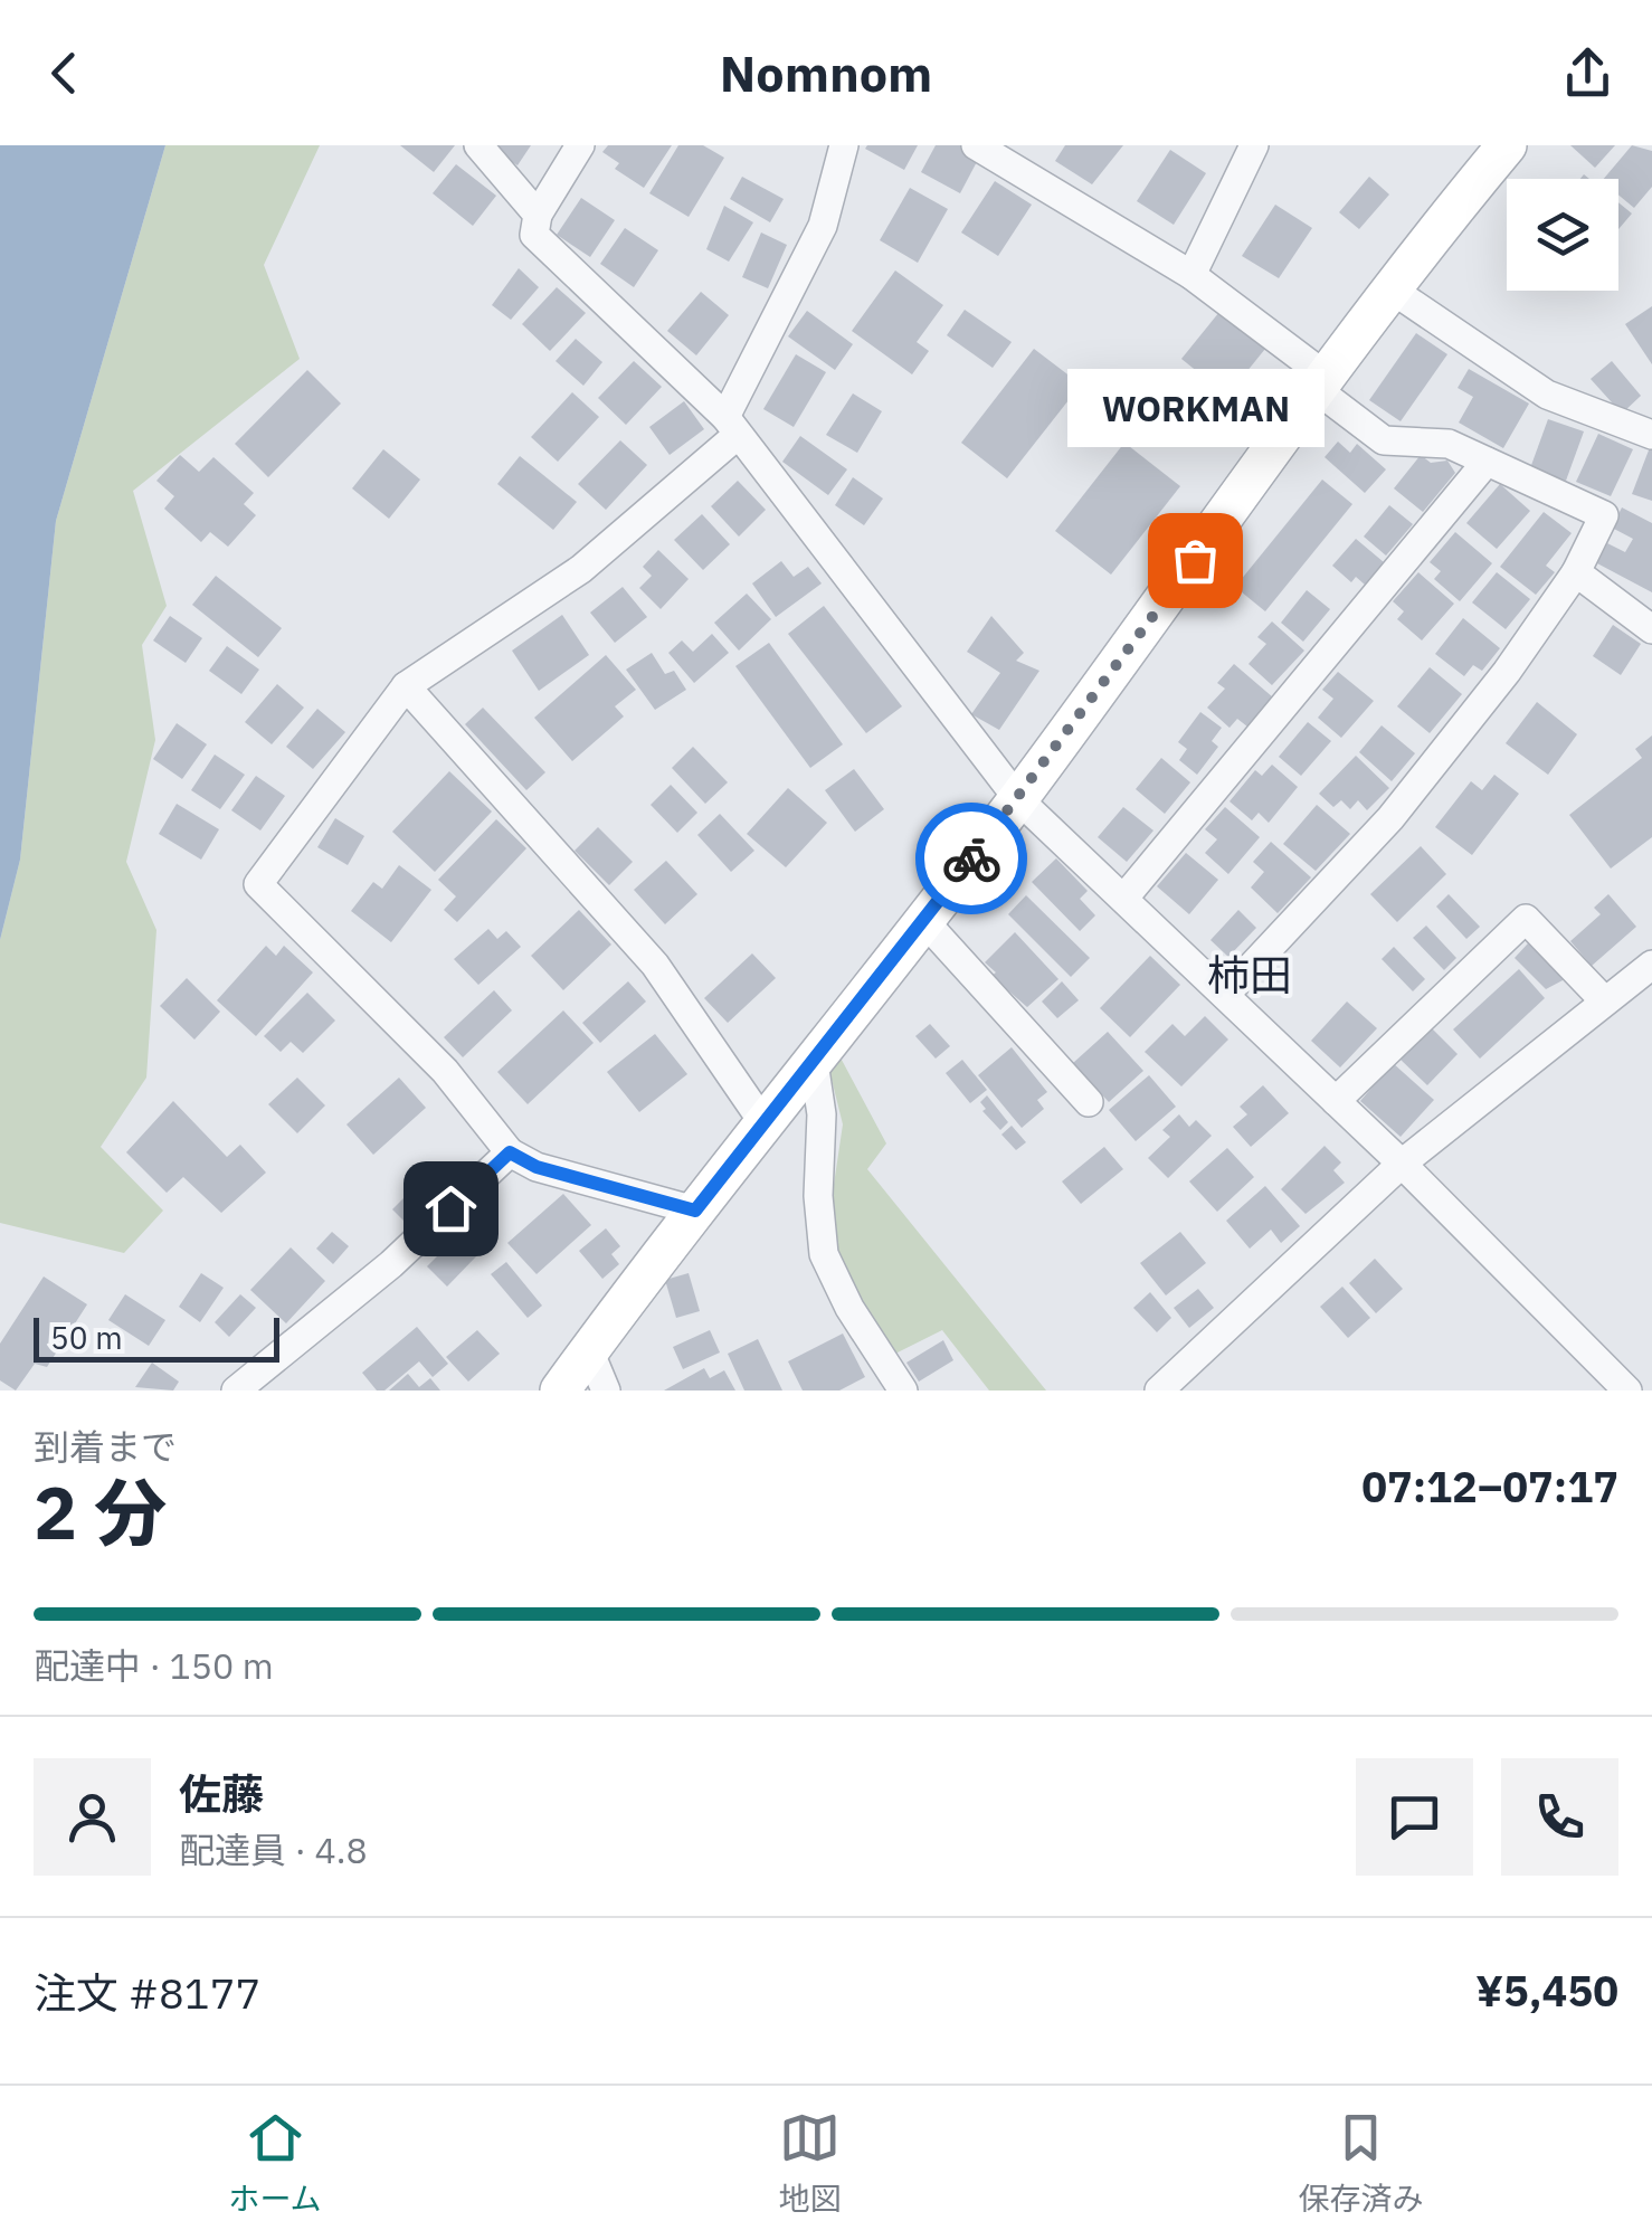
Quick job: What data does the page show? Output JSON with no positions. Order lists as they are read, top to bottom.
{
  "districts": ["柿田"],
  "places": ["WORKMAN"],
  "scale_bar": "50 m",
  "page": {
    "header": "Nomnom",
    "bubble": "WORKMAN",
    "scale": "50 m",
    "heading": ["2 分", "到着まで", "07:12–07:17"],
    "panel": [
      "佐藤",
      "配達員 · 4.8",
      "注文 #8177",
      "¥5,450"
    ],
    "bar": "配達中 · 150 m",
    "tabs": ["ホーム", "地図", "保存済み"]
  }
}
